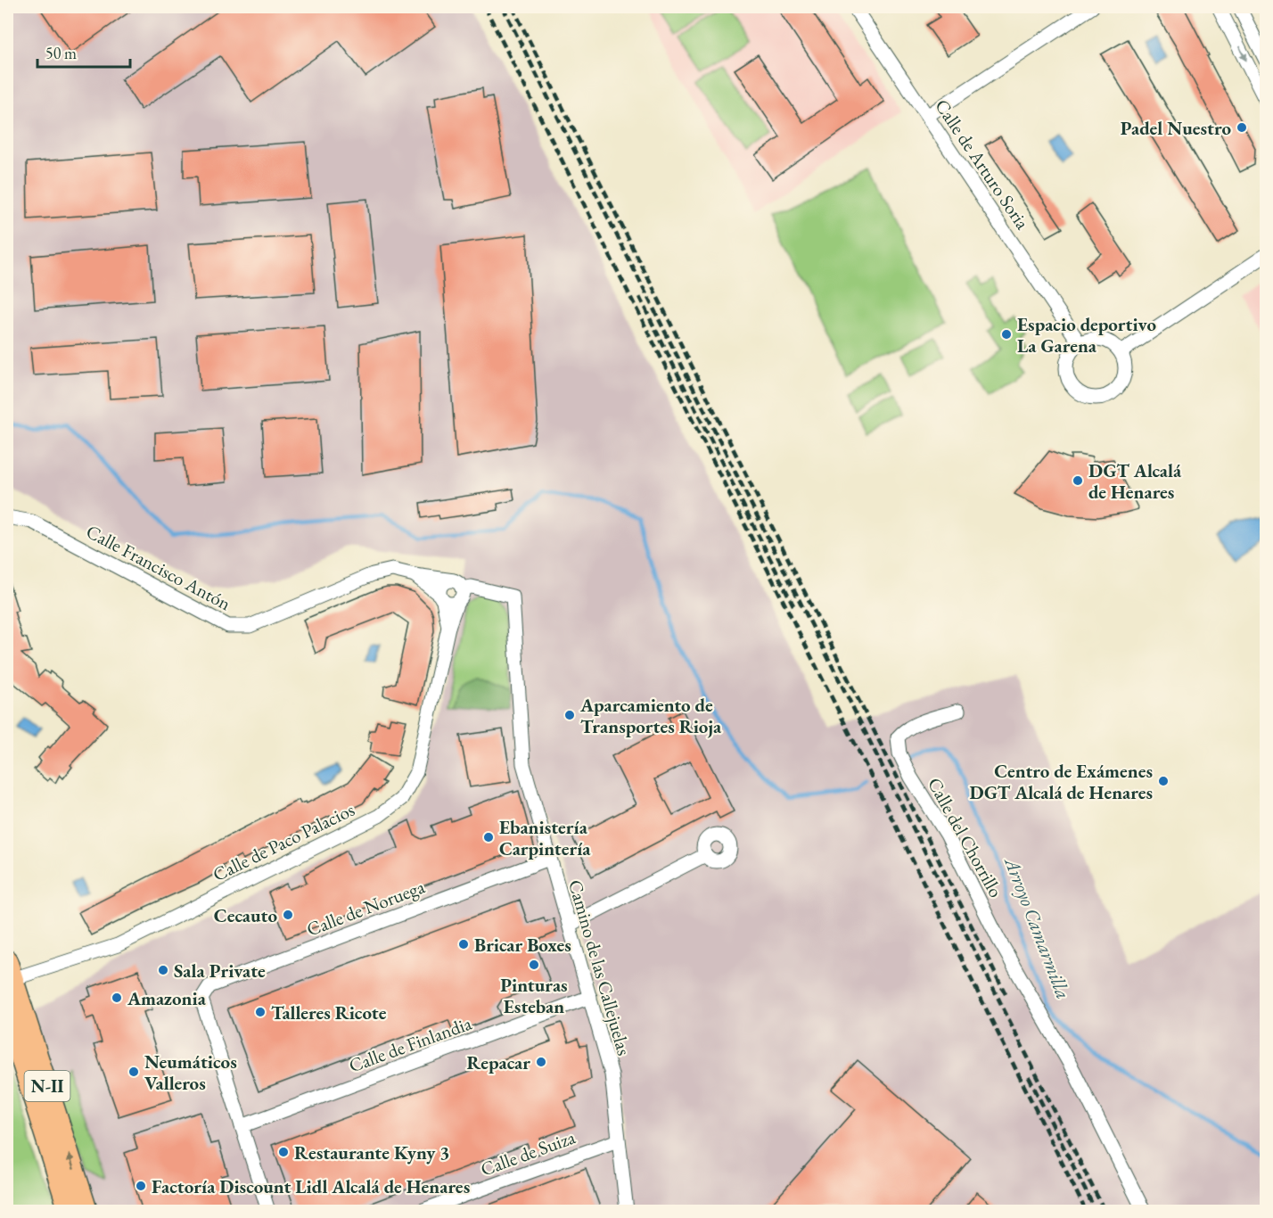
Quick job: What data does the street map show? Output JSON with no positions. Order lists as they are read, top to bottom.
{
  "streets": {
    "main road": ["N-II"],
    "street": [
      "Calle de Arturo Soria",
      "Calle Francisco Antón",
      "Calle del Chorrillo",
      "Calle de Paco Palacios",
      "Calle de Noruega",
      "Camino de las Callejuelas",
      "Calle de Finlandia",
      "Calle de Suiza"
    ]
  },
  "crossings": [
    ["Calle Francisco Antón", "Calle de Paco Palacios"],
    ["Calle Francisco Antón", "Camino de las Callejuelas"],
    ["Calle de Paco Palacios", "Camino de las Callejuelas"],
    ["Calle de Paco Palacios", "N-II"],
    ["Calle de Noruega", "Camino de las Callejuelas"],
    ["Calle de Noruega", "Calle de Finlandia"],
    ["Camino de las Callejuelas", "Calle de Finlandia"],
    ["Camino de las Callejuelas", "Calle de Suiza"]
  ],
  "water": ["Arroyo Camarmilla"],
  "places": [
    "Padel Nuestro",
    "Espacio deportivo La Garena",
    "DGT Alcalá de Henares",
    "Aparcamiento de Transportes Rioja",
    "Centro de Exámenes DGT Alcalá de Henares",
    "Ebanistería Carpintería",
    "Cecauto",
    "Bricar Boxes",
    "Pinturas Esteban",
    "Sala Private",
    "Amazonia",
    "Talleres Ricote",
    "Repacar",
    "Neumáticos Valleros",
    "Restaurante Kyny 3",
    "Factoría Discount Lidl Alcalá de Henares"
  ],
  "scale_bar": "50 m"
}
